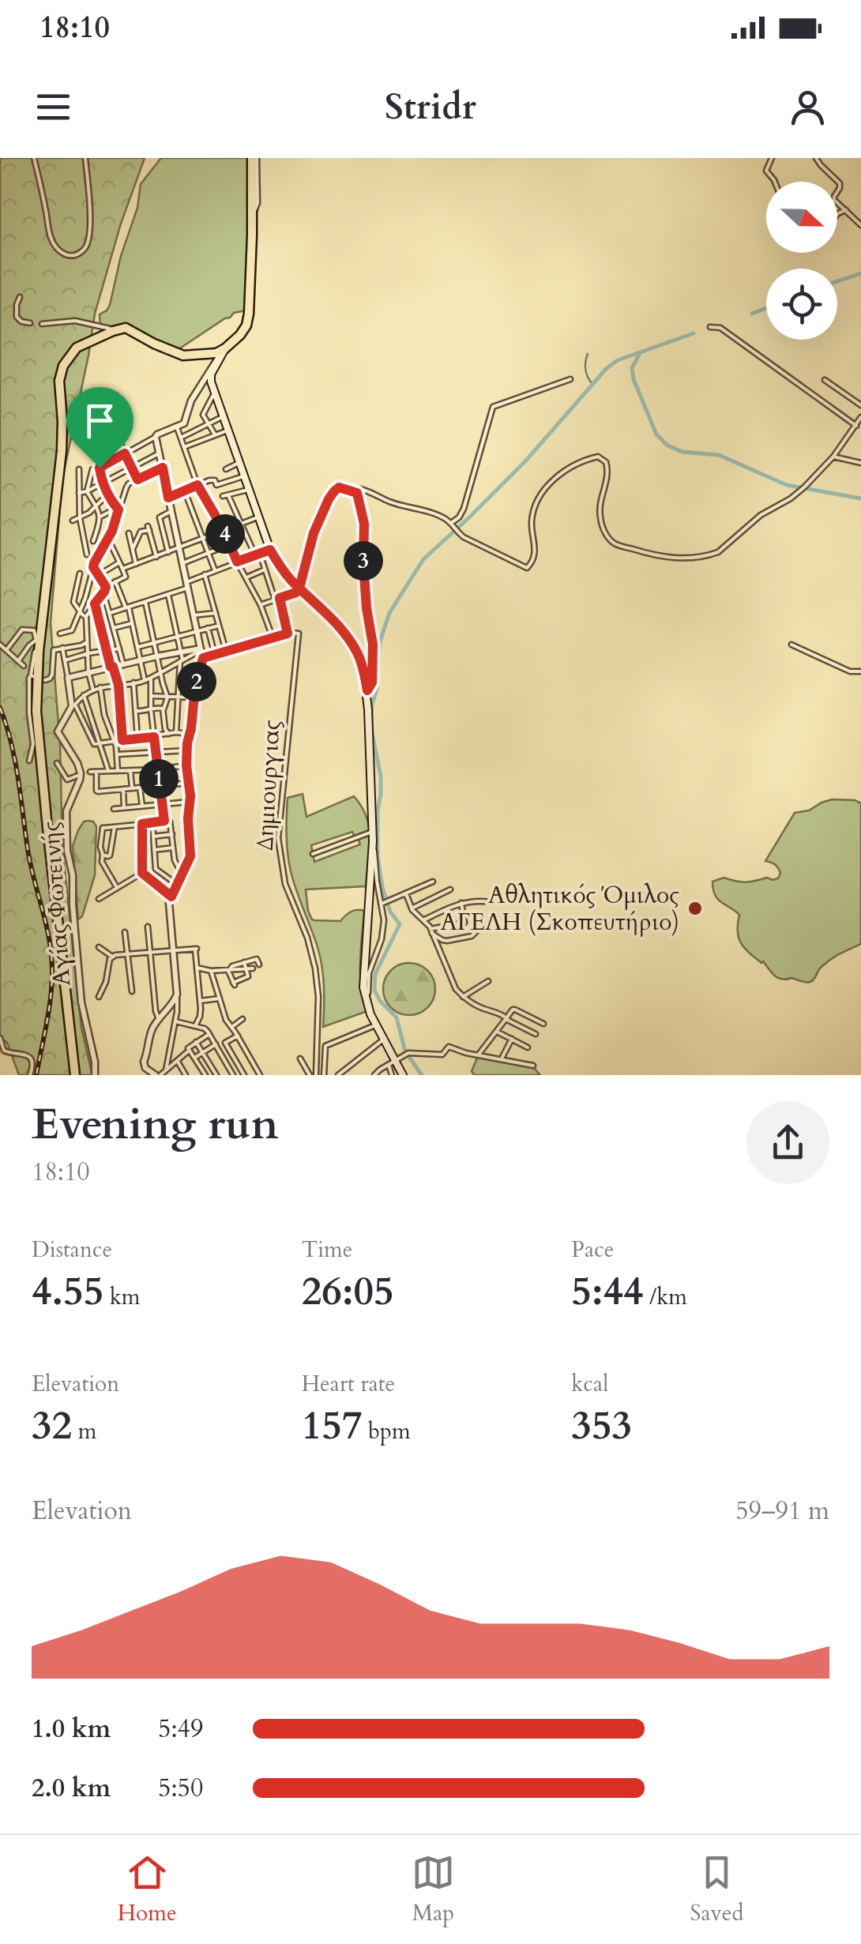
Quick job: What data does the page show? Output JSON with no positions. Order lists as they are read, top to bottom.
{
  "streets": {
    "street": ["Δημιουργιας", "Αγίας Φωτεινής"]
  },
  "places": ["Αθλητικός Όμιλος ΑΓΕΛΗ (Σκοπευτήριο)"],
  "north": "right",
  "page": {
    "status": "18:10",
    "header": "Stridr",
    "pins": [
      "4",
      "3",
      "2",
      "1"
    ],
    "heading": ["Evening run", "18:10"],
    "stats": [
      ["Distance", "4.55 km"],
      ["Time", "26:05"],
      ["Pace", "5:44 /km"],
      ["Elevation", "32 m"],
      ["Heart rate", "157 bpm"],
      ["kcal", "353"]
    ],
    "chart": ["Elevation", "59–91 m"],
    "list": [
      {
        "name": "1.0 km",
        "note": "5:49"
      },
      {
        "name": "2.0 km",
        "note": "5:50"
      }
    ],
    "tabs": ["Home", "Map", "Saved"]
  }
}
